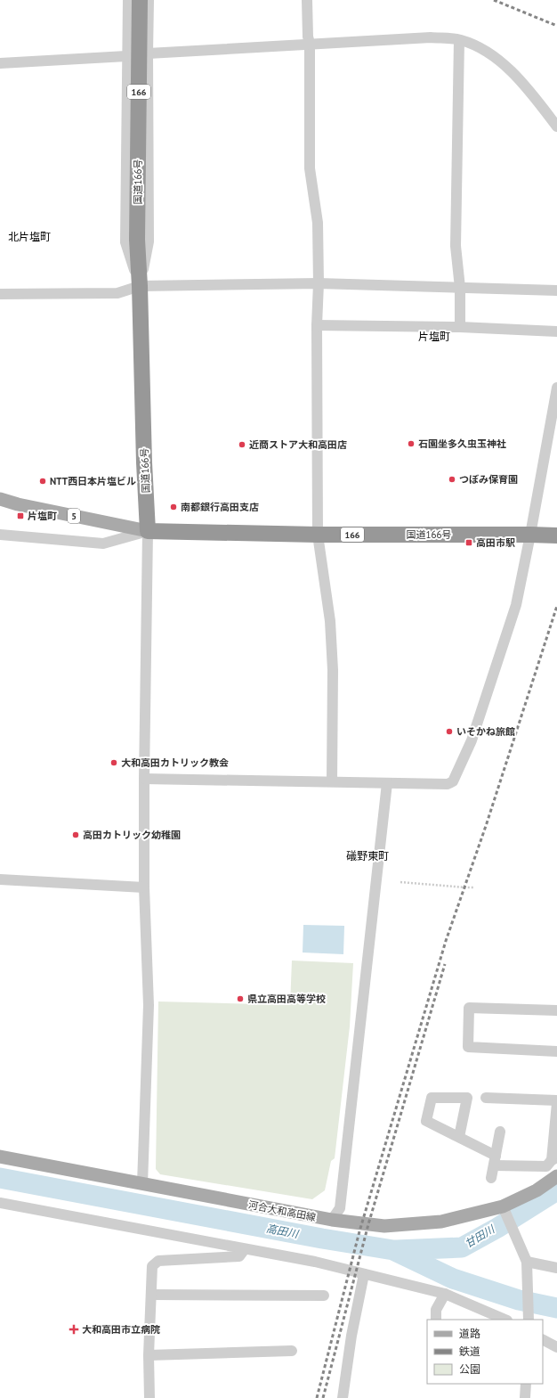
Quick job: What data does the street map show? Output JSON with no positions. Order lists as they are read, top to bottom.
{
  "streets": {
    "highway": ["166", "国道166号"],
    "main road": ["5", "河合大和高田線"]
  },
  "crossings": [
    ["国道166号", "5"]
  ],
  "districts": ["北片塩町", "片塩町", "礒野東町"],
  "water": ["高田川", "甘田川"],
  "places": {
    "other": [
      "石園坐多久虫玉神社",
      "近商ストア大和高田店",
      "つぼみ保育園",
      "NTT西日本片塩ビル",
      "南都銀行高田支店",
      "いそかね旅館",
      "大和高田カトリック教会",
      "高田カトリック幼稚園",
      "県立高田高等学校"
    ],
    "transit": ["片塩町", "高田市駅"],
    "health": ["大和高田市立病院"]
  },
  "legend": ["道路", "鉄道", "公園"]
}
